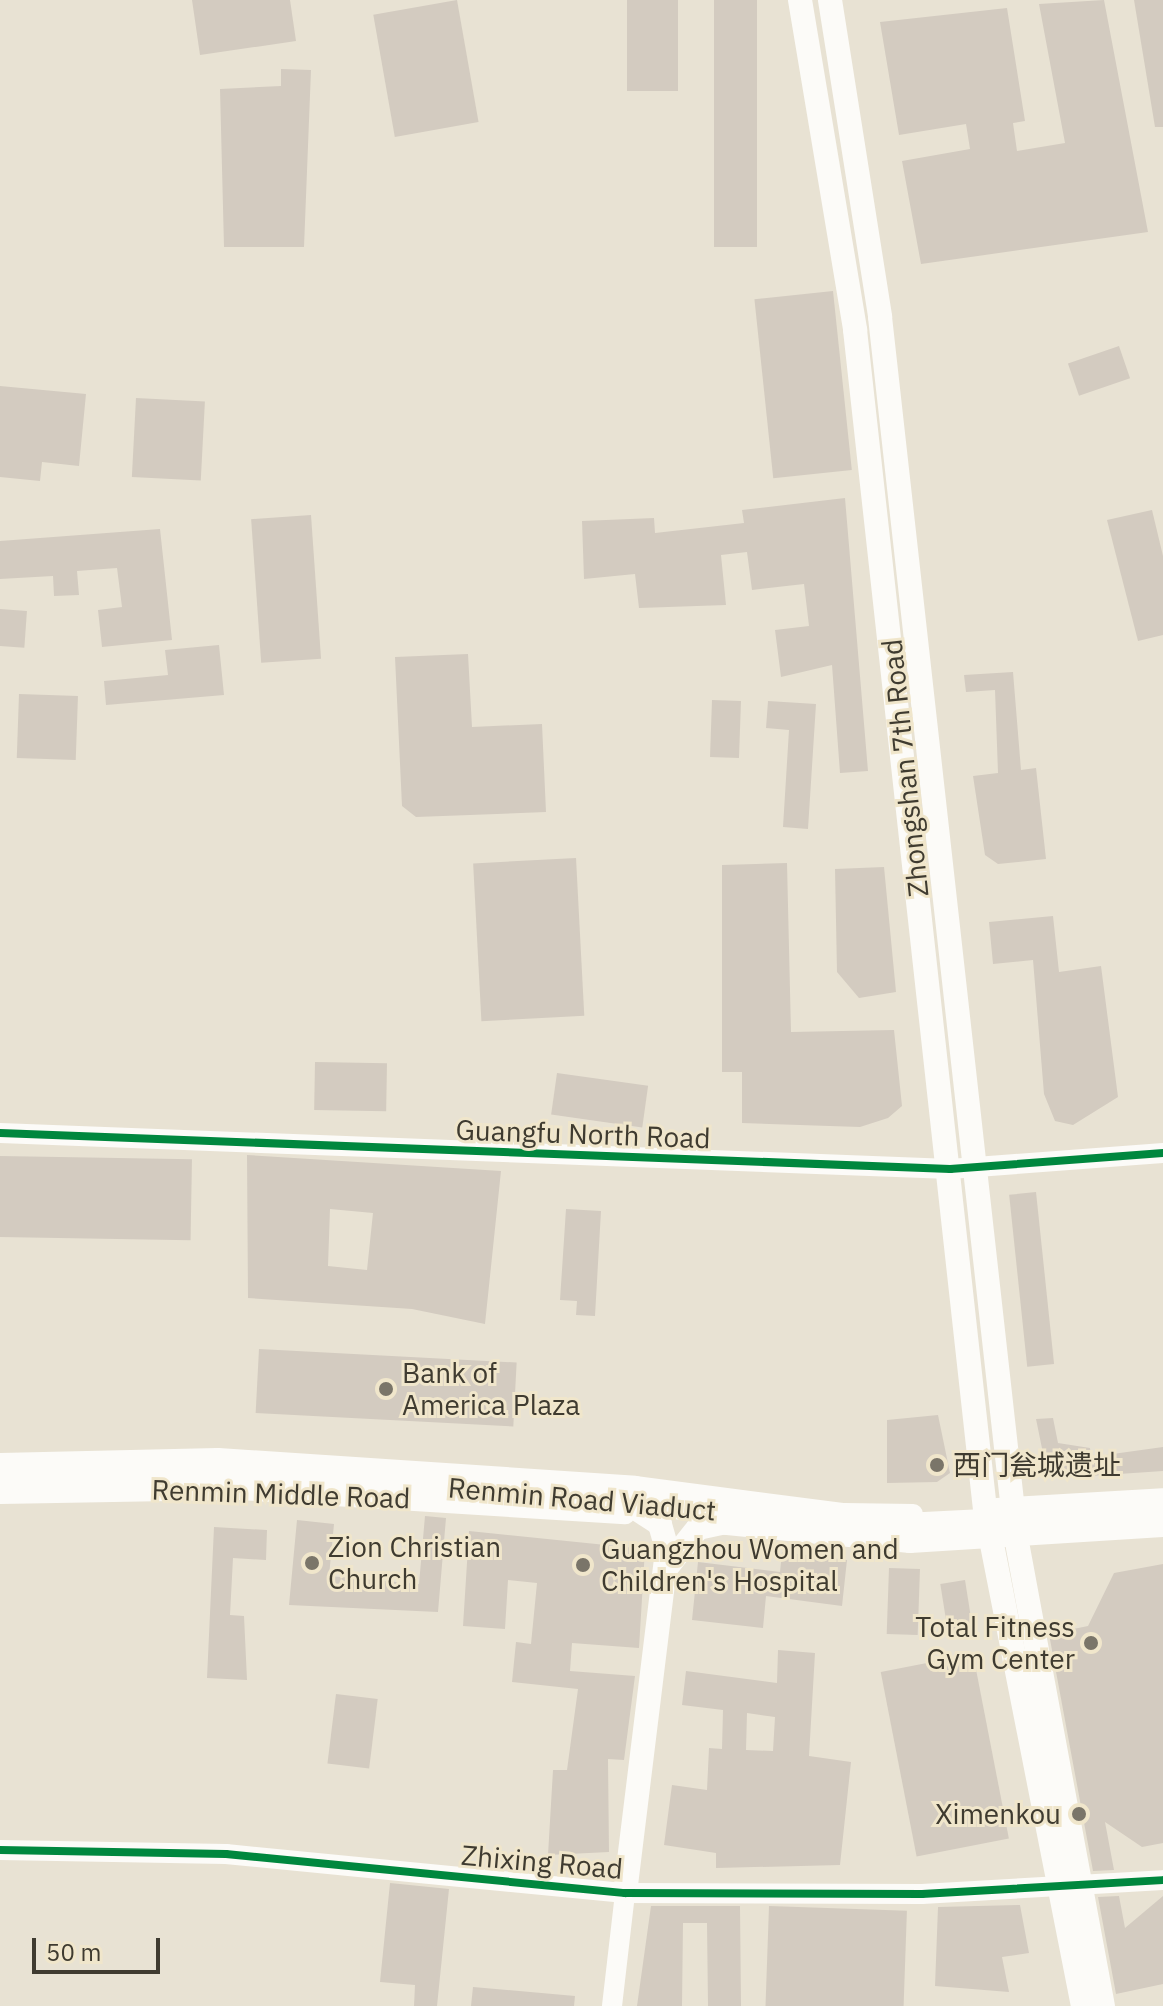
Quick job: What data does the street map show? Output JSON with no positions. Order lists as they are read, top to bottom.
{
  "streets": {
    "main road": ["Zhongshan 7th Road", "Renmin Road Viaduct"],
    "street": ["Guangfu North Road", "Renmin Middle Road", "Zhixing Road"]
  },
  "crossings": [
    ["Zhongshan 7th Road", "Guangfu North Road"],
    ["Zhongshan 7th Road", "Renmin Middle Road"],
    ["Zhongshan 7th Road", "Zhixing Road"]
  ],
  "places": [
    "Bank of America Plaza",
    "西门瓮城遗址",
    "Zion Christian Church",
    "Guangzhou Women and Children's Hospital",
    "Total Fitness Gym Center",
    "Ximenkou"
  ],
  "scale_bar": "50 m"
}
